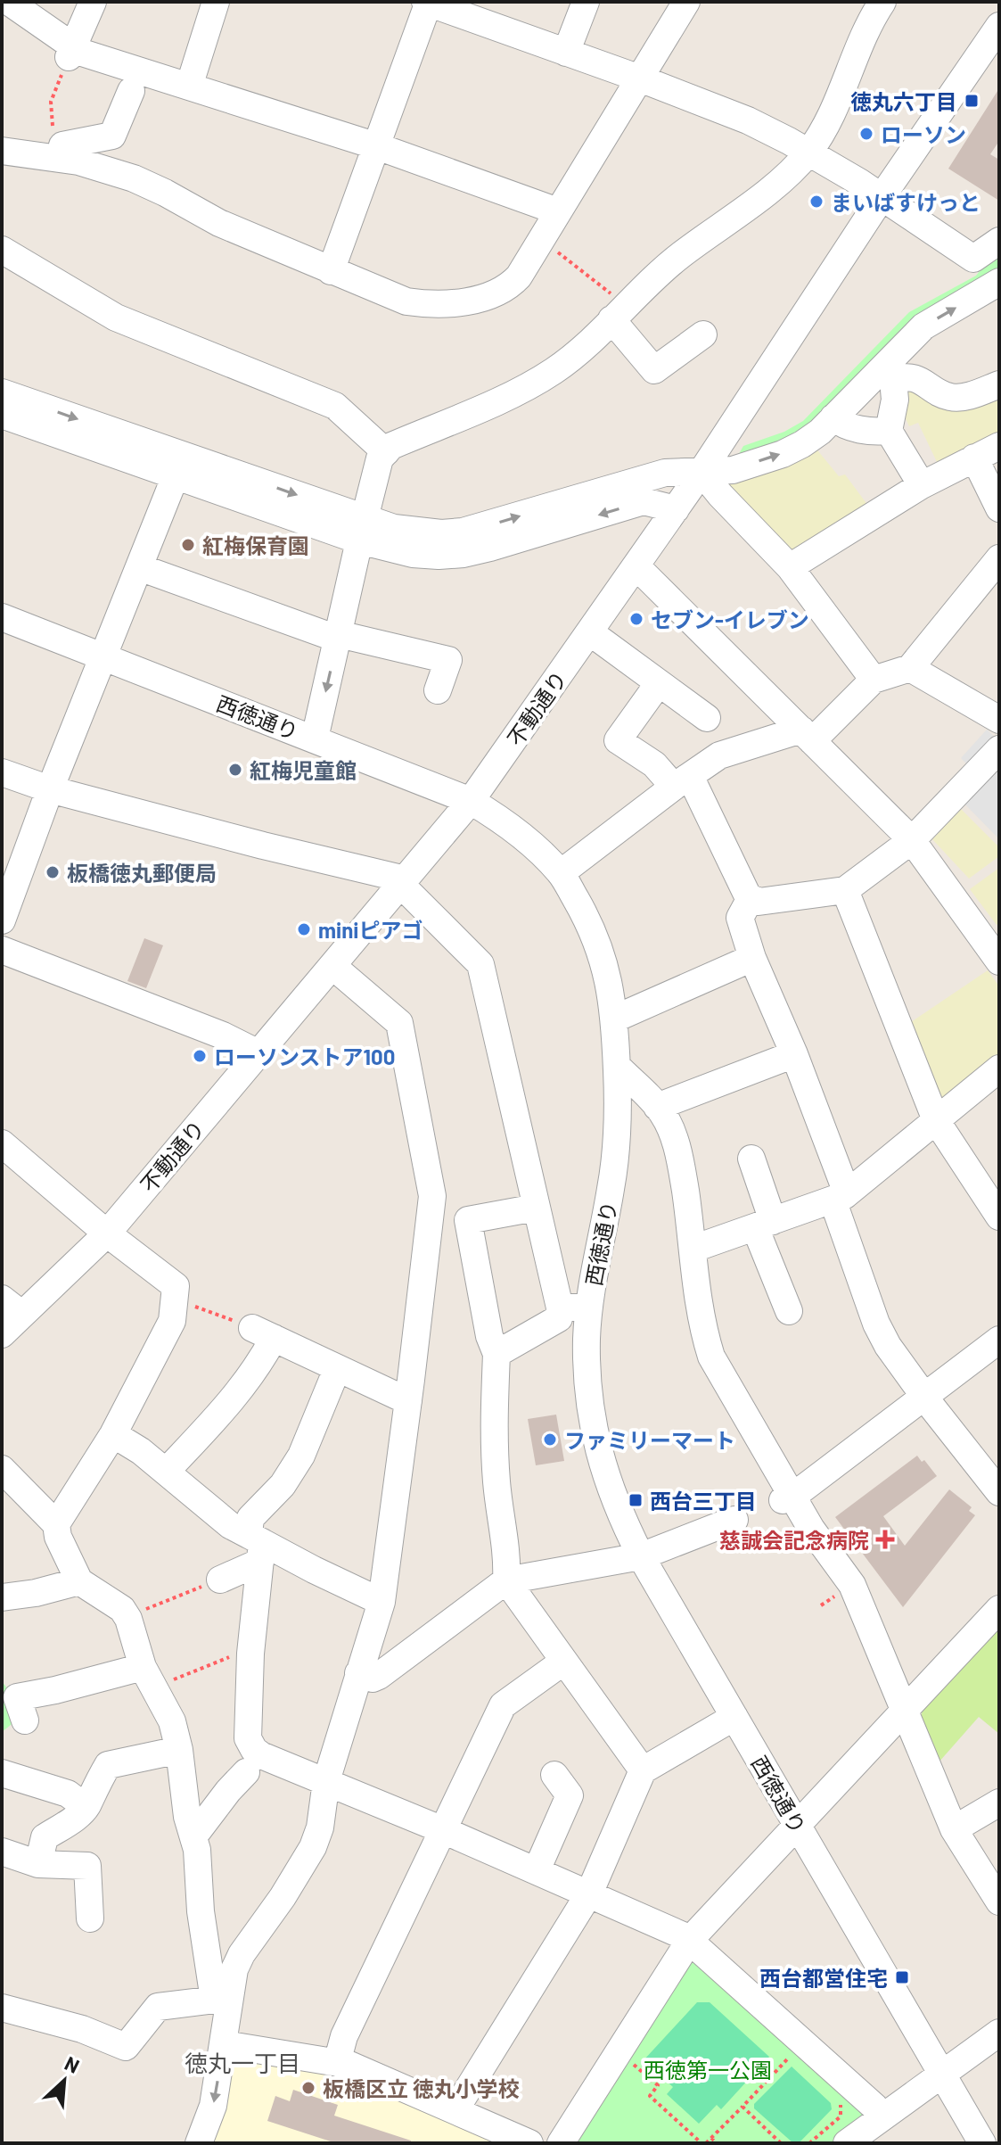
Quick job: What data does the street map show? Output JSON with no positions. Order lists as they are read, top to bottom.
{
  "streets": {
    "street": ["不動通り", "西徳通り"]
  },
  "crossings": [
    ["不動通り", "西徳通り"]
  ],
  "districts": ["徳丸一丁目"],
  "parks": ["西徳第一公園"],
  "places": {
    "transit": ["徳丸六丁目", "西台三丁目", "西台都営住宅"],
    "other": [
      "ローソン",
      "まいばすけっと",
      "紅梅保育園",
      "セブン-イレブン",
      "紅梅児童館",
      "板橋徳丸郵便局",
      "miniピアゴ",
      "ローソンストア100",
      "ファミリーマート",
      "板橋区立 徳丸小学校"
    ],
    "health": ["慈誠会記念病院"]
  },
  "north": "top right"
}
